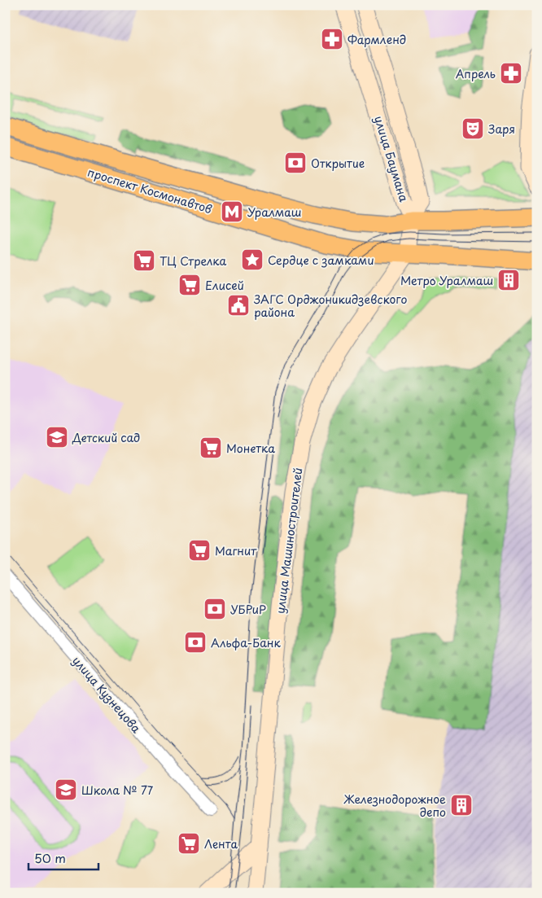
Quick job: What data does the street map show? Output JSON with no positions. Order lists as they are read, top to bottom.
{
  "streets": {
    "main road": ["улица Баумана", "проспект Космонавтов", "улица Машиностроителей"],
    "street": ["улица Кузнецова"]
  },
  "crossings": [
    ["улица Баумана", "проспект Космонавтов"],
    ["улица Баумана", "улица Машиностроителей"],
    ["проспект Космонавтов", "улица Машиностроителей"]
  ],
  "places": {
    "pharmacy": ["Фармленд", "Апрель"],
    "theatre": ["Заря"],
    "bank": ["Открытие", "УБРиР", "Альфа-Банк"],
    "metro station": ["Уралмаш"],
    "place": ["Сердце с замками"],
    "supermarket": [
      "ТЦ Стрелка",
      "Елисей",
      "Монетка",
      "Магнит",
      "Лента"
    ],
    "building": ["Метро Уралмаш", "Железнодорожное депо"],
    "public building": ["ЗАГС Орджоникидзевского района"],
    "school or university": ["Детский сад", "Школа № 77"]
  },
  "scale_bar": "50 m"
}
